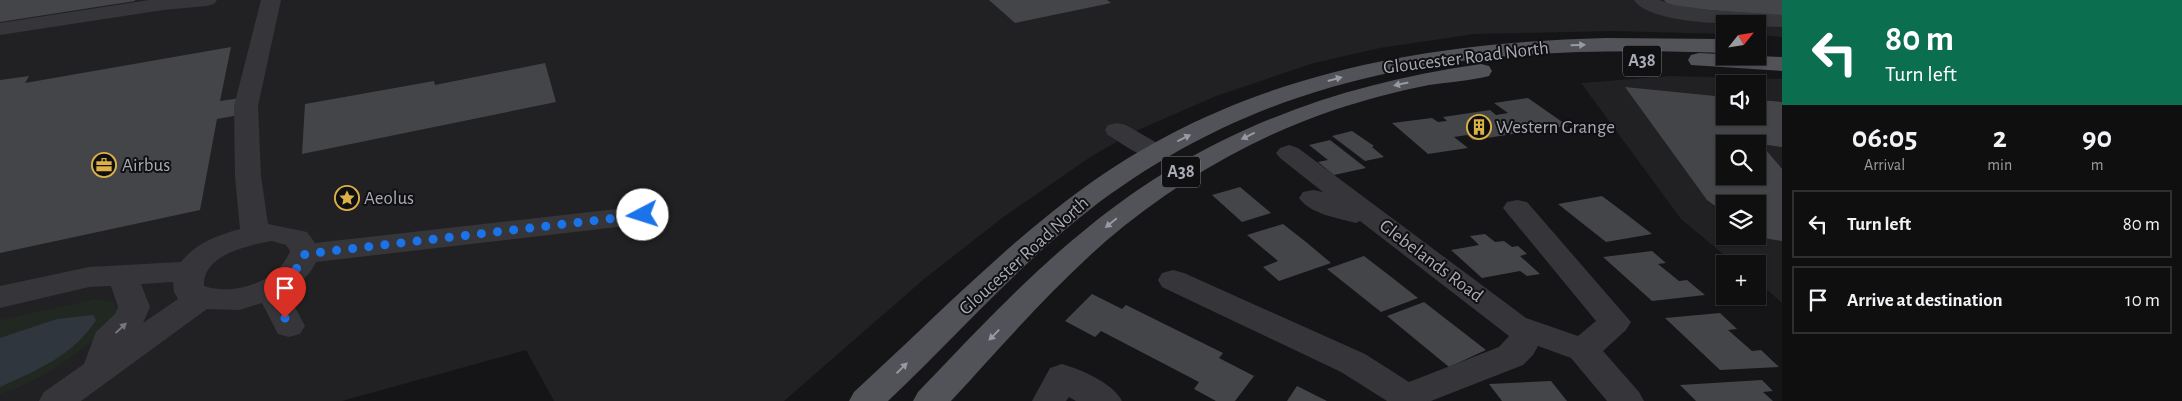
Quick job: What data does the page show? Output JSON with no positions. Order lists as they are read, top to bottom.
{
  "streets": {
    "main road": ["Gloucester Road North", "A38"],
    "street": ["Glebelands Road"]
  },
  "places": {
    "building": ["Western Grange"],
    "office": ["Airbus"],
    "place": ["Aeolus"]
  },
  "north": "top right",
  "page": {
    "turn": ["80 m", "Turn left"],
    "map_buttons": "+",
    "eta": [
      "06:05",
      "Arrival",
      "2",
      "min",
      "90",
      "m"
    ],
    "list": [
      {
        "name": "Turn left",
        "value": "80 m"
      },
      {
        "name": "Arrive at destination",
        "value": "10 m"
      }
    ]
  }
}
